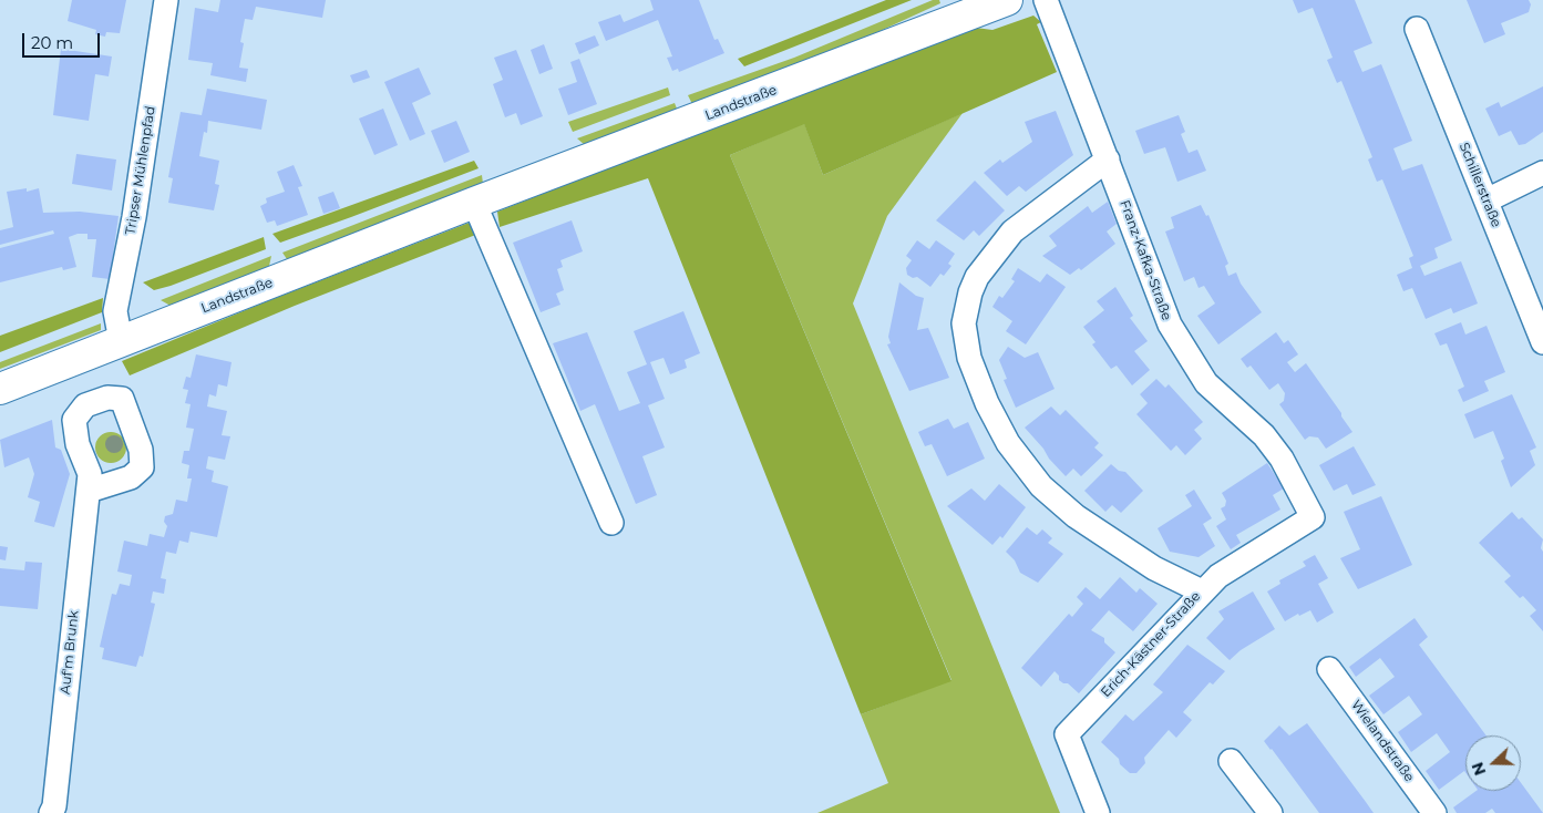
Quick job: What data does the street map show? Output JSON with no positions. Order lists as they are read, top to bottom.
{
  "streets": {
    "street": [
      "Landstraße",
      "Tripser Mühlenpfad",
      "Schillerstraße",
      "Franz-Kafka-Straße",
      "Erich-Kästner-Straße",
      "Auf'm Brunk",
      "Wielandstraße"
    ]
  },
  "crossings": [
    ["Landstraße", "Tripser Mühlenpfad"],
    ["Franz-Kafka-Straße", "Erich-Kästner-Straße"]
  ],
  "scale_bar": "20 m",
  "north": "left"
}
